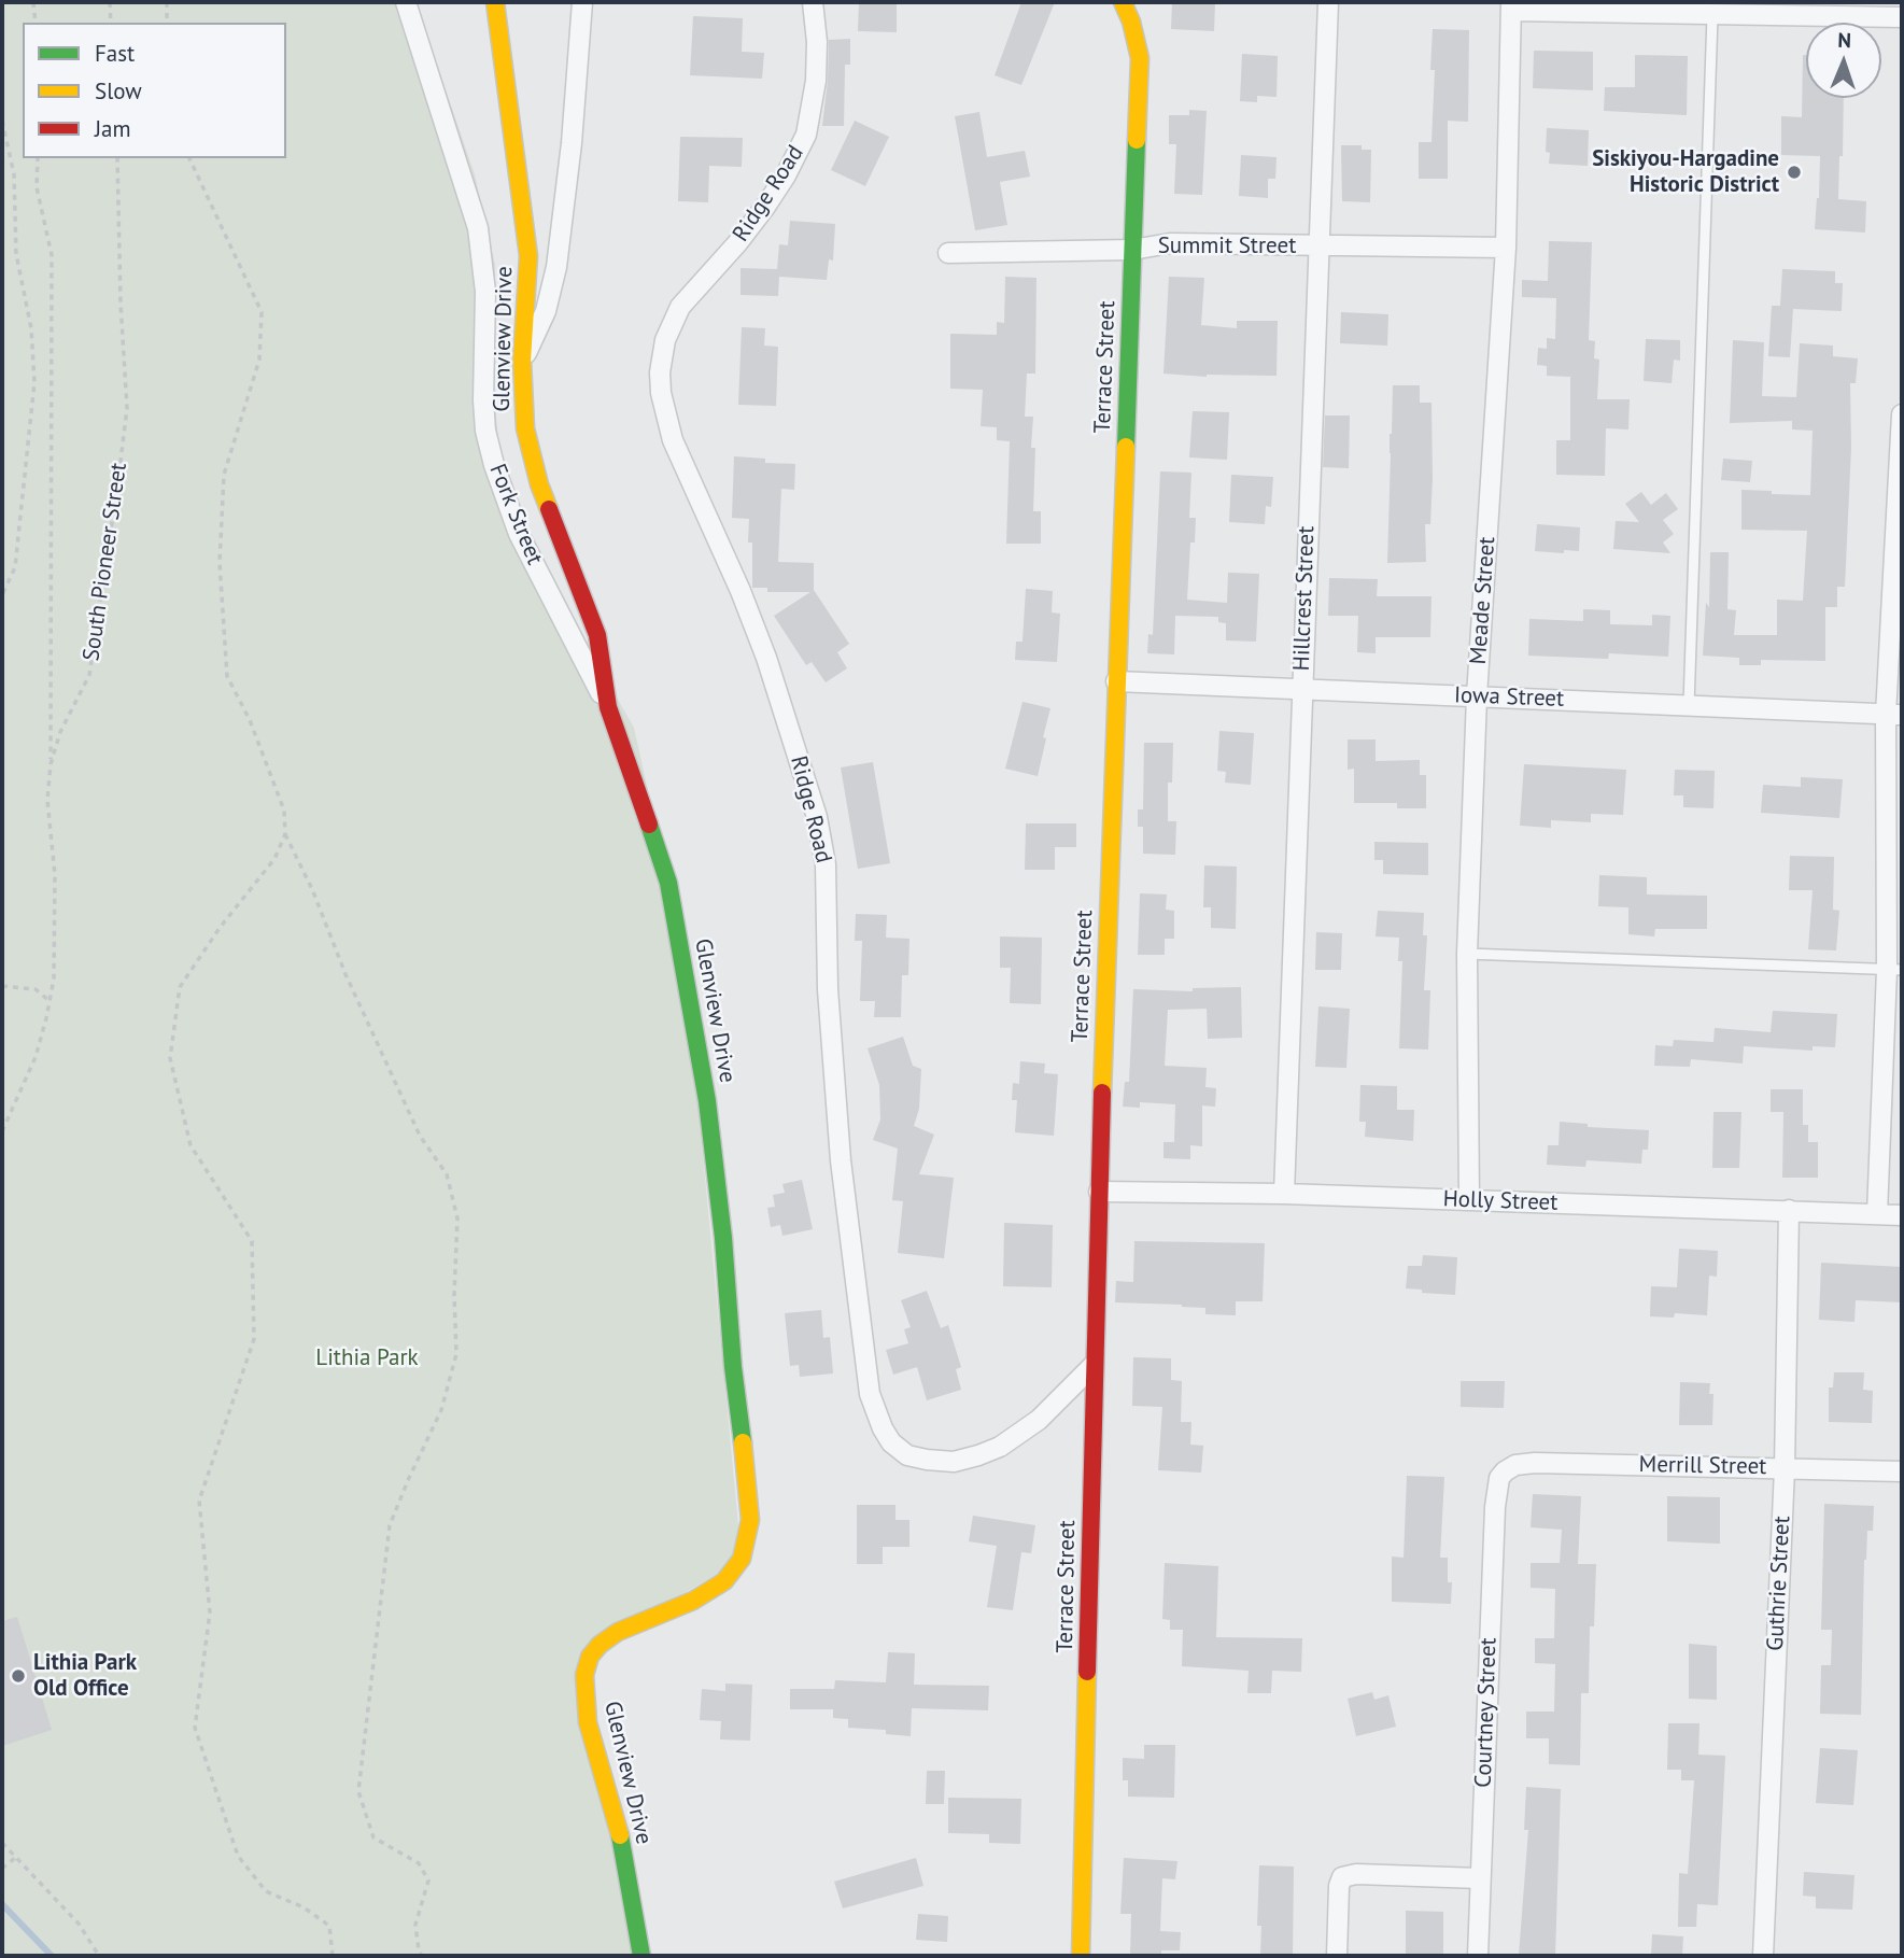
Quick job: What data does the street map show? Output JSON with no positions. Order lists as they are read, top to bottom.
{
  "streets": {
    "street": [
      "Ridge Road",
      "Summit Street",
      "Glenview Drive",
      "Terrace Street",
      "Fork Street",
      "Hillcrest Street",
      "Meade Street",
      "Iowa Street",
      "Holly Street",
      "Merrill Street",
      "Guthrie Street",
      "Courtney Street"
    ],
    "path": ["South Pioneer Street"]
  },
  "crossings": [
    ["Ridge Road", "Terrace Street"],
    ["Summit Street", "Terrace Street"],
    ["Summit Street", "Hillcrest Street"],
    ["Summit Street", "Meade Street"],
    ["Glenview Drive", "Fork Street"],
    ["Terrace Street", "Iowa Street"],
    ["Terrace Street", "Holly Street"],
    ["Hillcrest Street", "Iowa Street"],
    ["Hillcrest Street", "Holly Street"],
    ["Meade Street", "Iowa Street"],
    ["Meade Street", "Holly Street"],
    ["Holly Street", "Guthrie Street"],
    ["Merrill Street", "Guthrie Street"],
    ["Merrill Street", "Courtney Street"]
  ],
  "parks": ["Lithia Park"],
  "places": ["Siskiyou-Hargadine Historic District", "Lithia Park Old Office"],
  "legend": ["Fast", "Slow", "Jam"],
  "north": "top"
}
